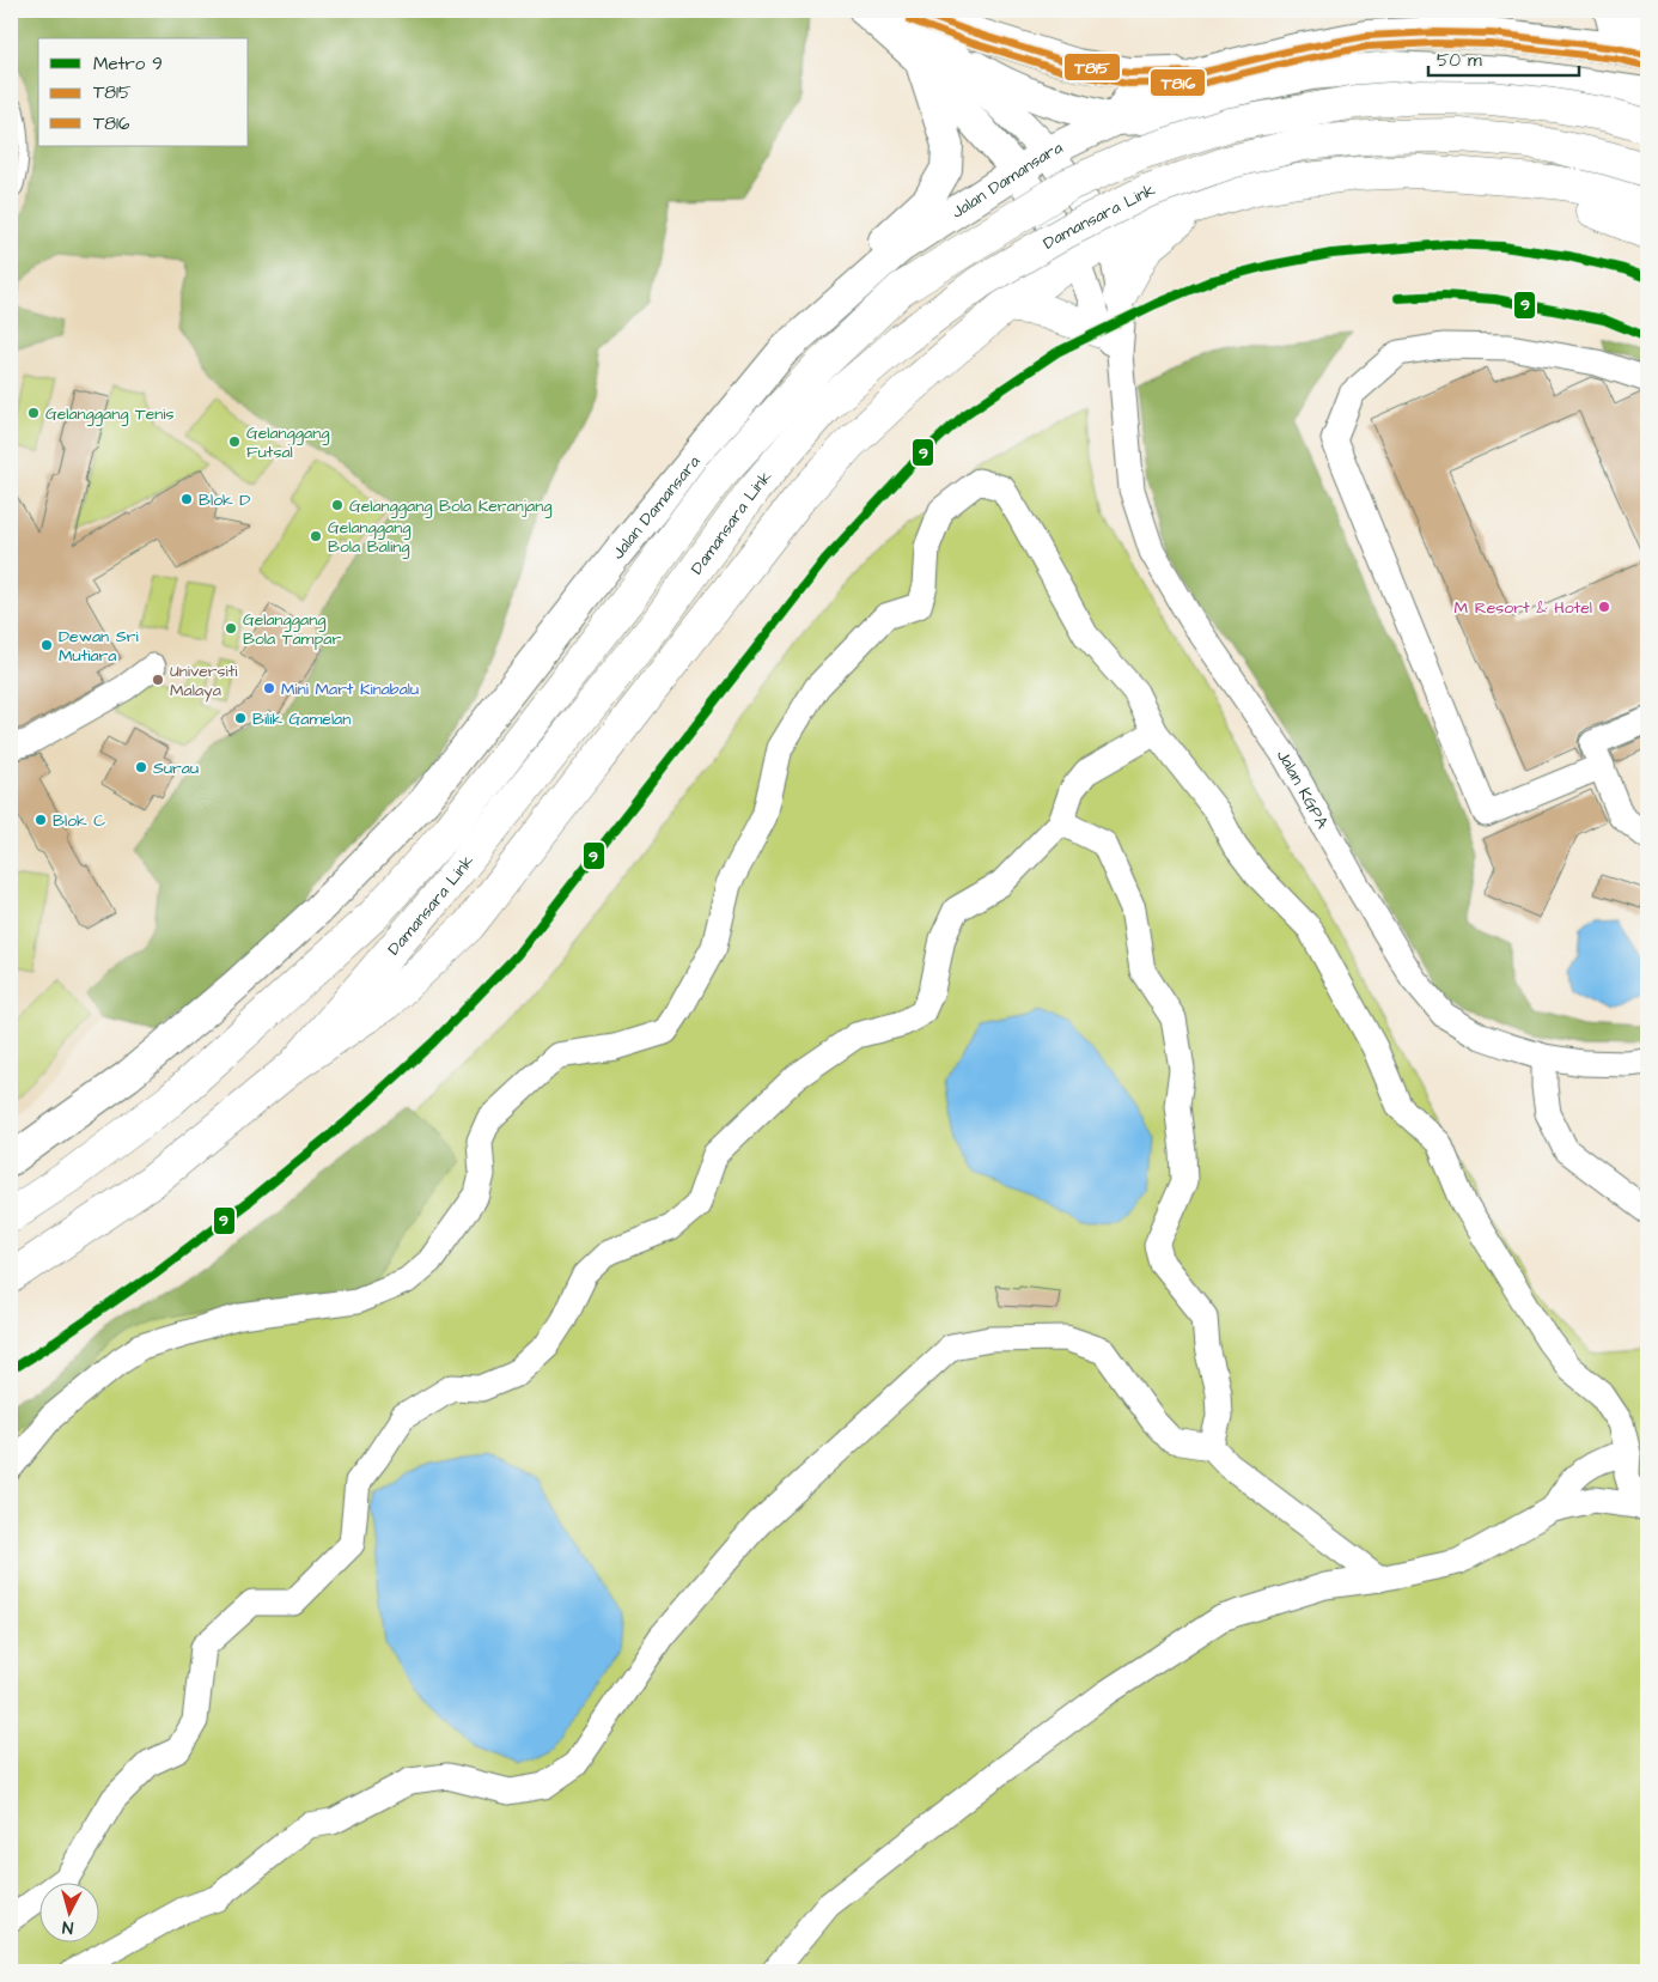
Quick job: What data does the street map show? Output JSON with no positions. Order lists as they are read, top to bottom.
{
  "streets": {
    "highway": ["Damansara Link"],
    "main road": ["Jalan Damansara"],
    "street": ["Jalan KGPA"]
  },
  "places": [
    "Gelanggang Tenis",
    "Gelanggang Futsal",
    "Blok D",
    "Gelanggang Bola Keranjang",
    "Gelanggang Bola Baling",
    "M Resort & Hotel",
    "Gelanggang Bola Tampar",
    "Dewan Sri Mutiara",
    "Universiti Malaya",
    "Mini Mart Kinabalu",
    "Bilik Gamelan",
    "Surau",
    "Blok C"
  ],
  "lines": ["transit line T815", "transit line T816", "metro line 9"],
  "legend": ["Metro 9", "T815", "T816"],
  "scale_bar": "50 m",
  "north": "bottom"
}
